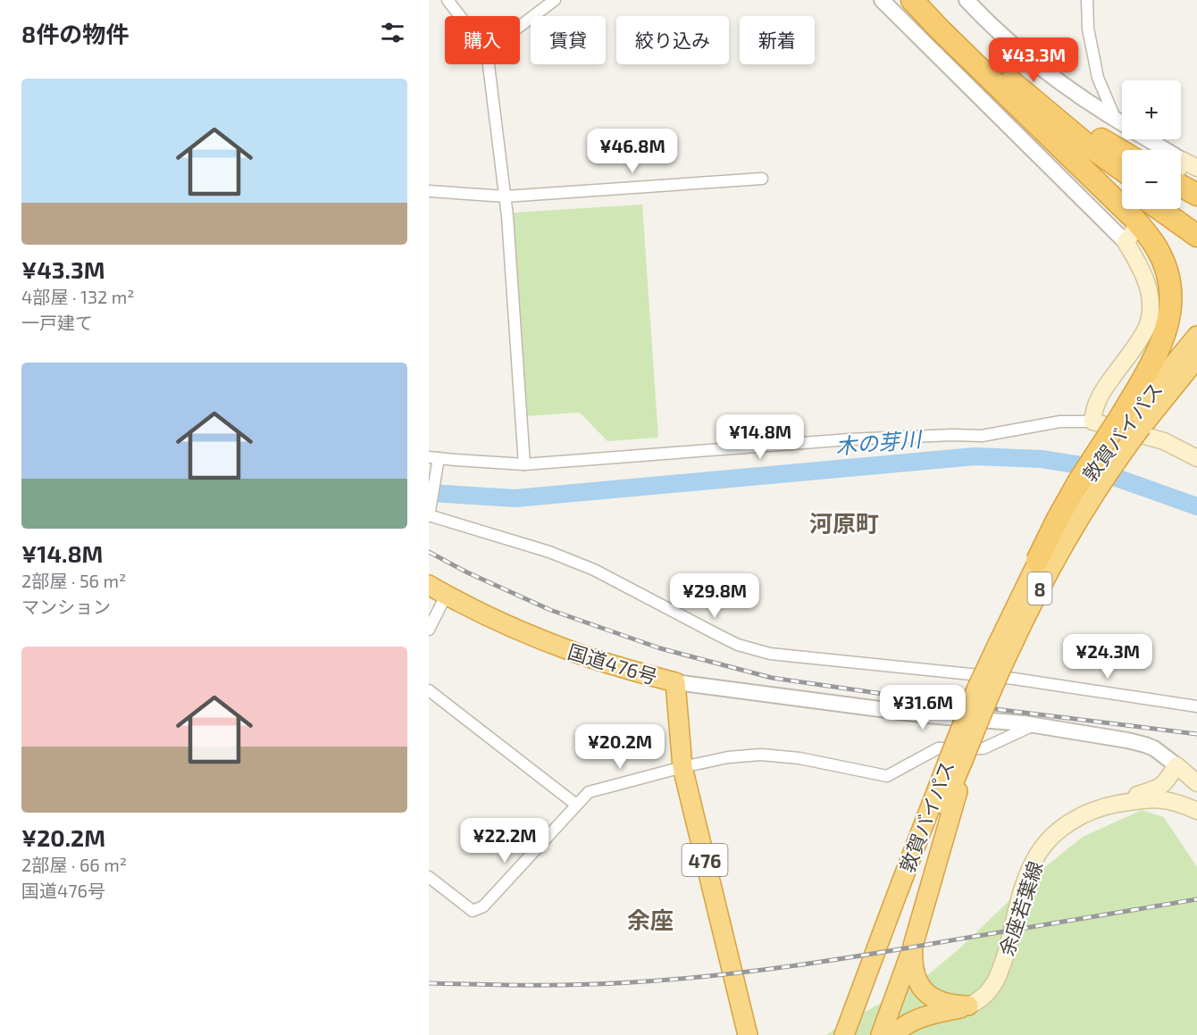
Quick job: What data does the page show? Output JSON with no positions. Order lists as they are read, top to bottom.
{
  "streets": {
    "highway": [
      "敦賀バイパス",
      "8",
      "国道476号",
      "476"
    ],
    "main road": ["余座若葉線"]
  },
  "districts": ["河原町", "余座"],
  "water": ["木の芽川"],
  "page": {
    "heading": "8件の物件",
    "chip": [
      "購入",
      "賃貸",
      "絞り込み",
      "新着"
    ],
    "price": [
      "¥43.3M",
      "¥46.8M",
      "¥14.8M",
      "¥29.8M",
      "¥24.3M",
      "¥31.6M",
      "¥20.2M",
      "¥22.2M"
    ],
    "list": [
      {
        "name": "¥43.3M",
        "note": "4部屋 · 132 m² · 一戸建て"
      },
      {
        "name": "¥14.8M",
        "note": "2部屋 · 56 m² · マンション"
      },
      {
        "name": "¥20.2M",
        "note": "2部屋 · 66 m² · 国道476号"
      }
    ],
    "map_buttons": ["+", "−"]
  }
}
